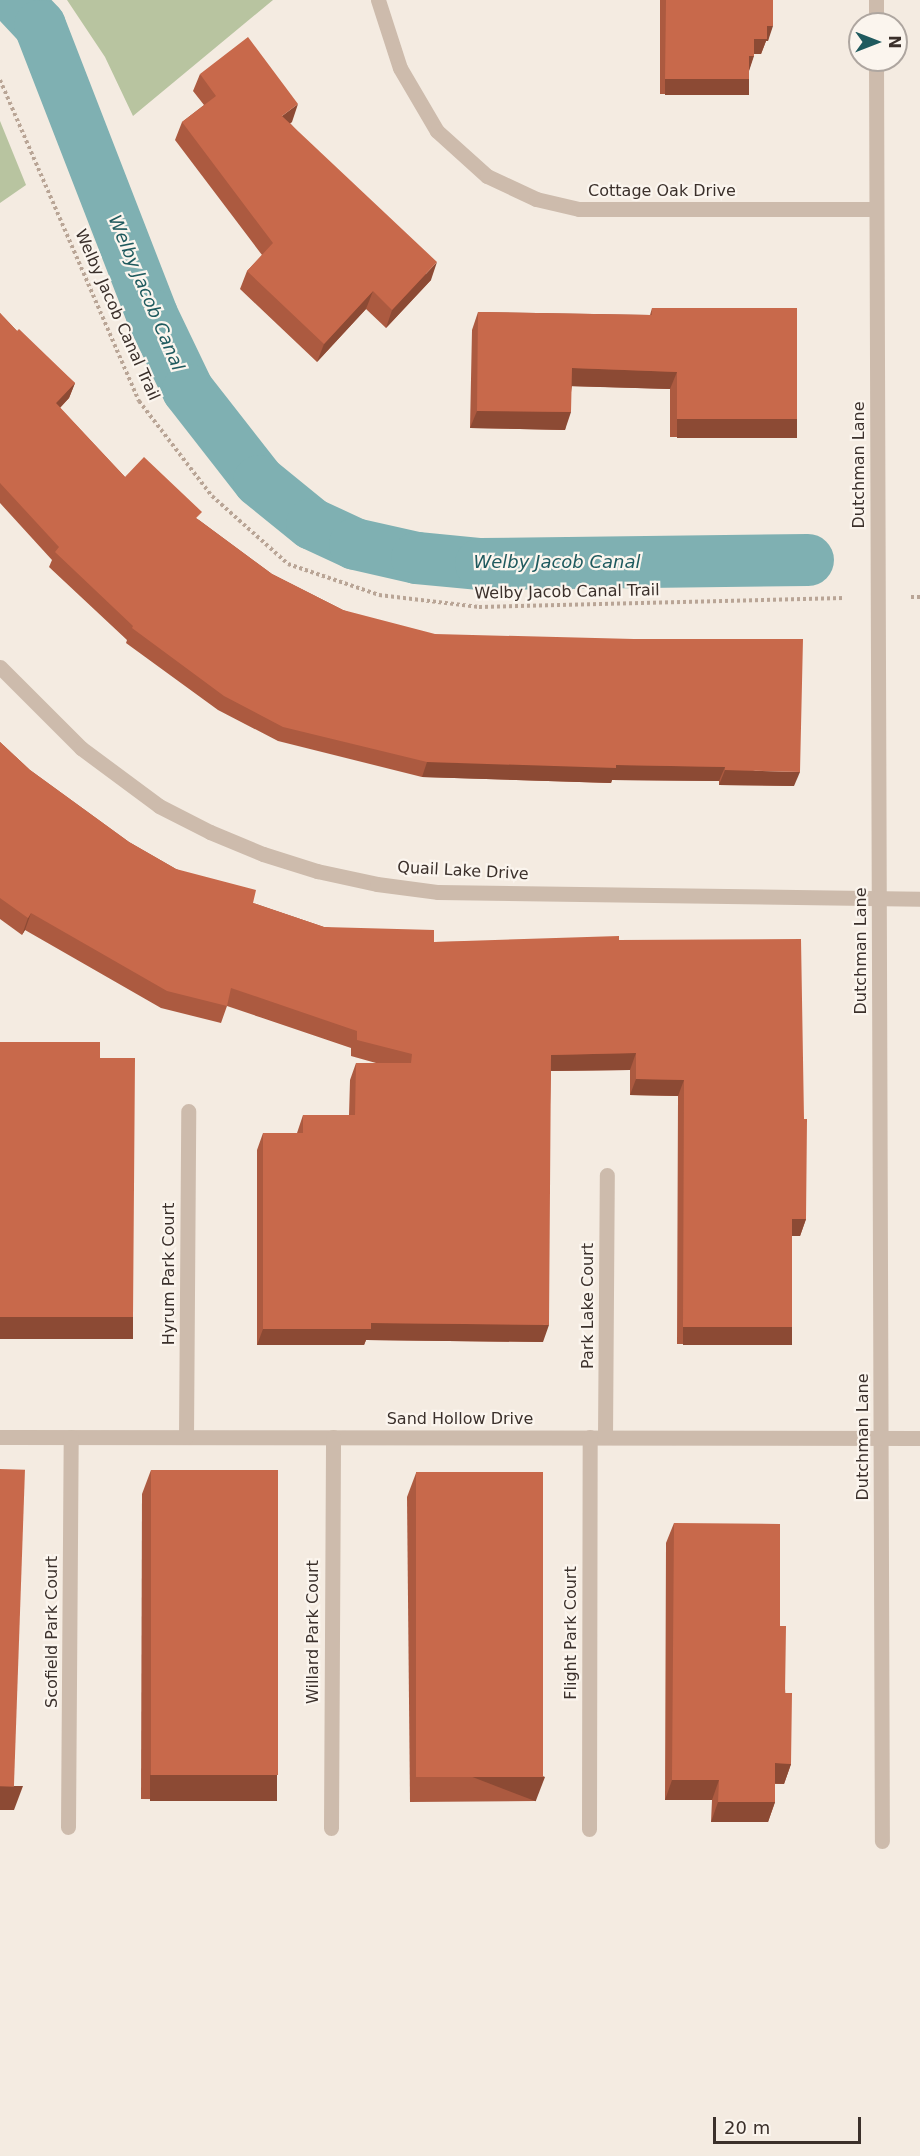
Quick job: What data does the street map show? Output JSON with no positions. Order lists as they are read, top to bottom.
{
  "streets": {
    "street": [
      "Cottage Oak Drive",
      "Dutchman Lane",
      "Quail Lake Drive",
      "Hyrum Park Court",
      "Park Lake Court",
      "Sand Hollow Drive",
      "Scofield Park Court",
      "Willard Park Court",
      "Flight Park Court"
    ],
    "path": ["Welby Jacob Canal Trail"]
  },
  "crossings": [
    ["Cottage Oak Drive", "Dutchman Lane"],
    ["Welby Jacob Canal Trail", "Dutchman Lane"],
    ["Dutchman Lane", "Quail Lake Drive"],
    ["Dutchman Lane", "Sand Hollow Drive"],
    ["Hyrum Park Court", "Sand Hollow Drive"],
    ["Park Lake Court", "Sand Hollow Drive"],
    ["Park Lake Court", "Flight Park Court"],
    ["Sand Hollow Drive", "Scofield Park Court"],
    ["Sand Hollow Drive", "Willard Park Court"],
    ["Sand Hollow Drive", "Flight Park Court"]
  ],
  "water": ["Welby Jacob Canal"],
  "scale_bar": "20 m",
  "north": "right"
}
